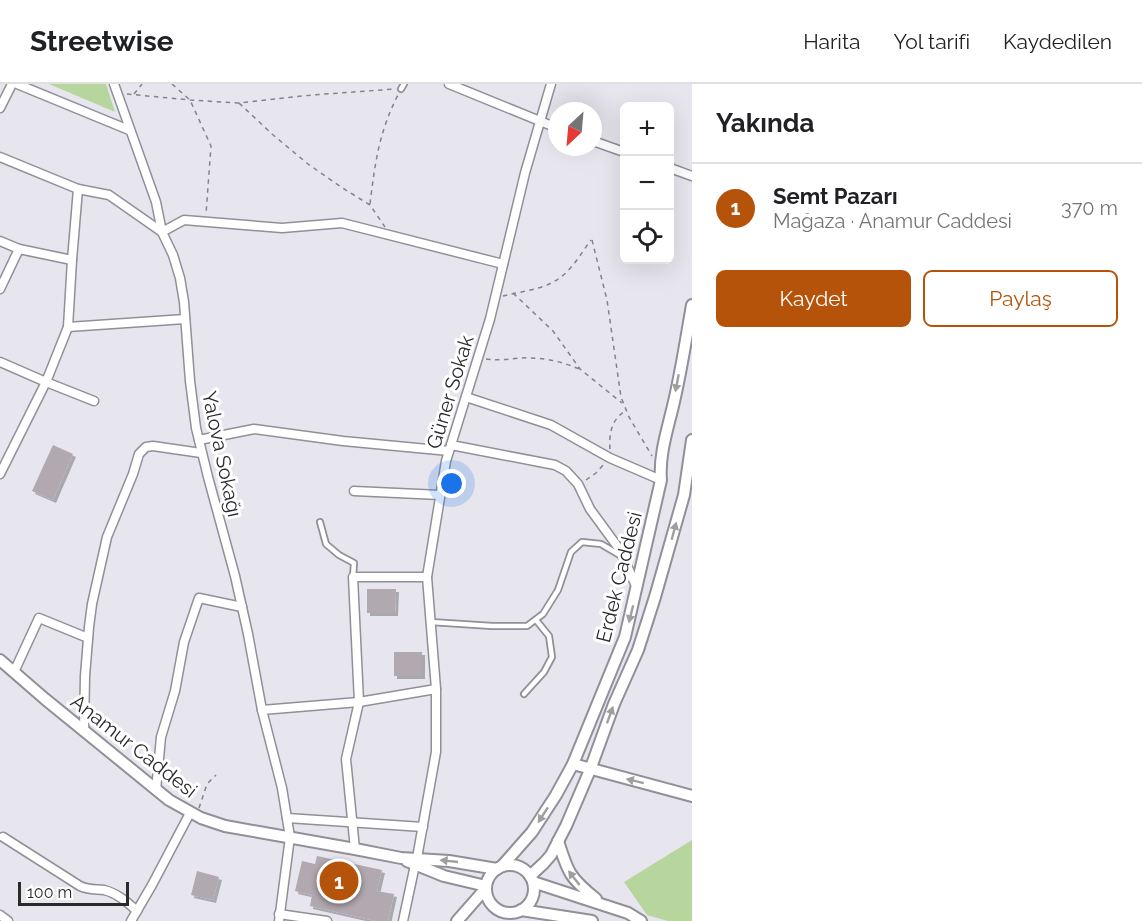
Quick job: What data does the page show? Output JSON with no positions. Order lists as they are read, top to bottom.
{
  "streets": {
    "street": [
      "Güner Sokak",
      "Yalova Sokağı",
      "Erdek Caddesi",
      "Anamur Caddesi"
    ]
  },
  "crossings": [
    ["Güner Sokak", "Anamur Caddesi"],
    ["Yalova Sokağı", "Anamur Caddesi"]
  ],
  "scale_bar": "100 m",
  "north": "bottom left",
  "page": {
    "header": "Streetwise",
    "nav": ["Harita", "Yol tarifi", "Kaydedilen"],
    "heading": "Yakında",
    "map_buttons": ["+", "−"],
    "list": [
      {
        "mark": "1",
        "name": "Semt Pazarı",
        "note": "Mağaza · Anamur Caddesi",
        "value": "370 m"
      }
    ],
    "buttons": ["Kaydet", "Paylaş"],
    "pins": "1",
    "scale": "100 m"
  }
}
